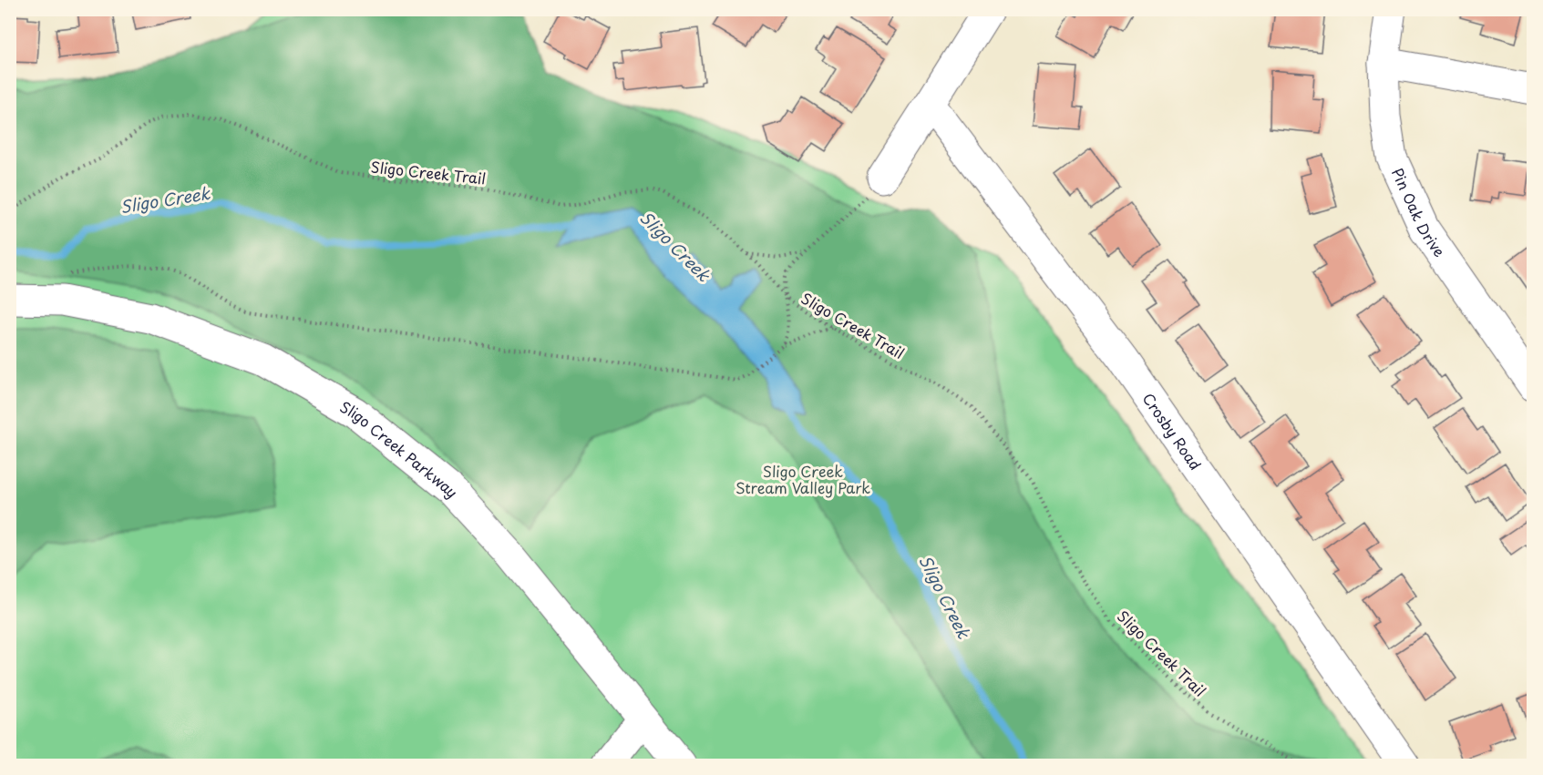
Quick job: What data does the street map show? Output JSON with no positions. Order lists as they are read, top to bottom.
{
  "streets": {
    "street": ["Pin Oak Drive", "Crosby Road", "Sligo Creek Parkway"],
    "path": ["Sligo Creek Trail"]
  },
  "water": ["Sligo Creek"],
  "parks": ["Sligo Creek Stream Valley Park"]
}
